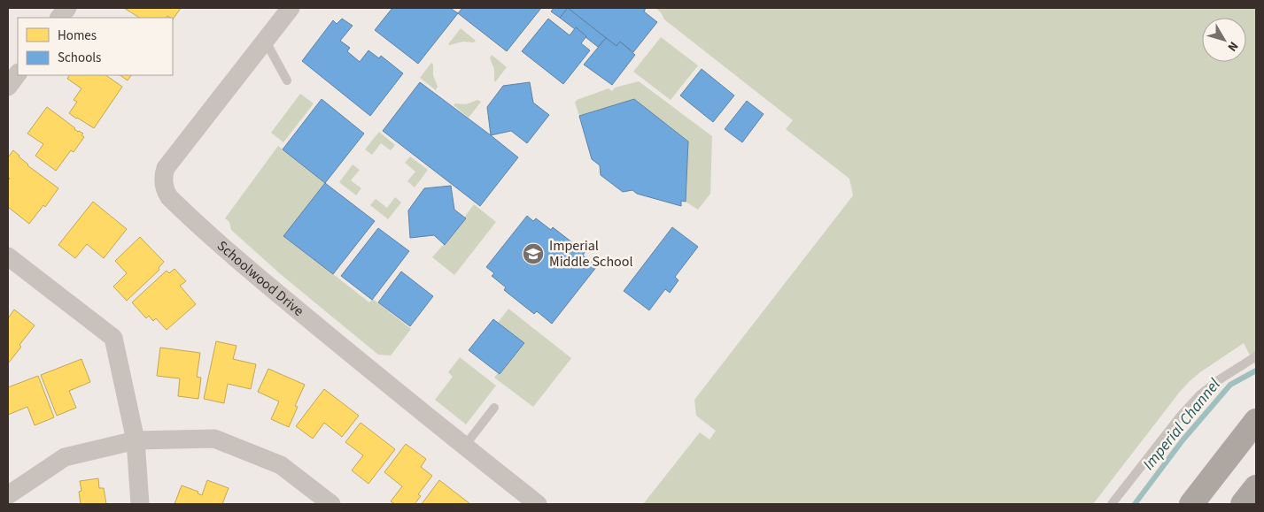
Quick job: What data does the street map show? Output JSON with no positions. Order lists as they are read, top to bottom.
{
  "streets": {
    "street": ["Schoolwood Drive"]
  },
  "water": ["Imperial Channel"],
  "places": {
    "school or university": ["Imperial Middle School"]
  },
  "legend": ["Homes", "Schools"],
  "north": "bottom right"
}
